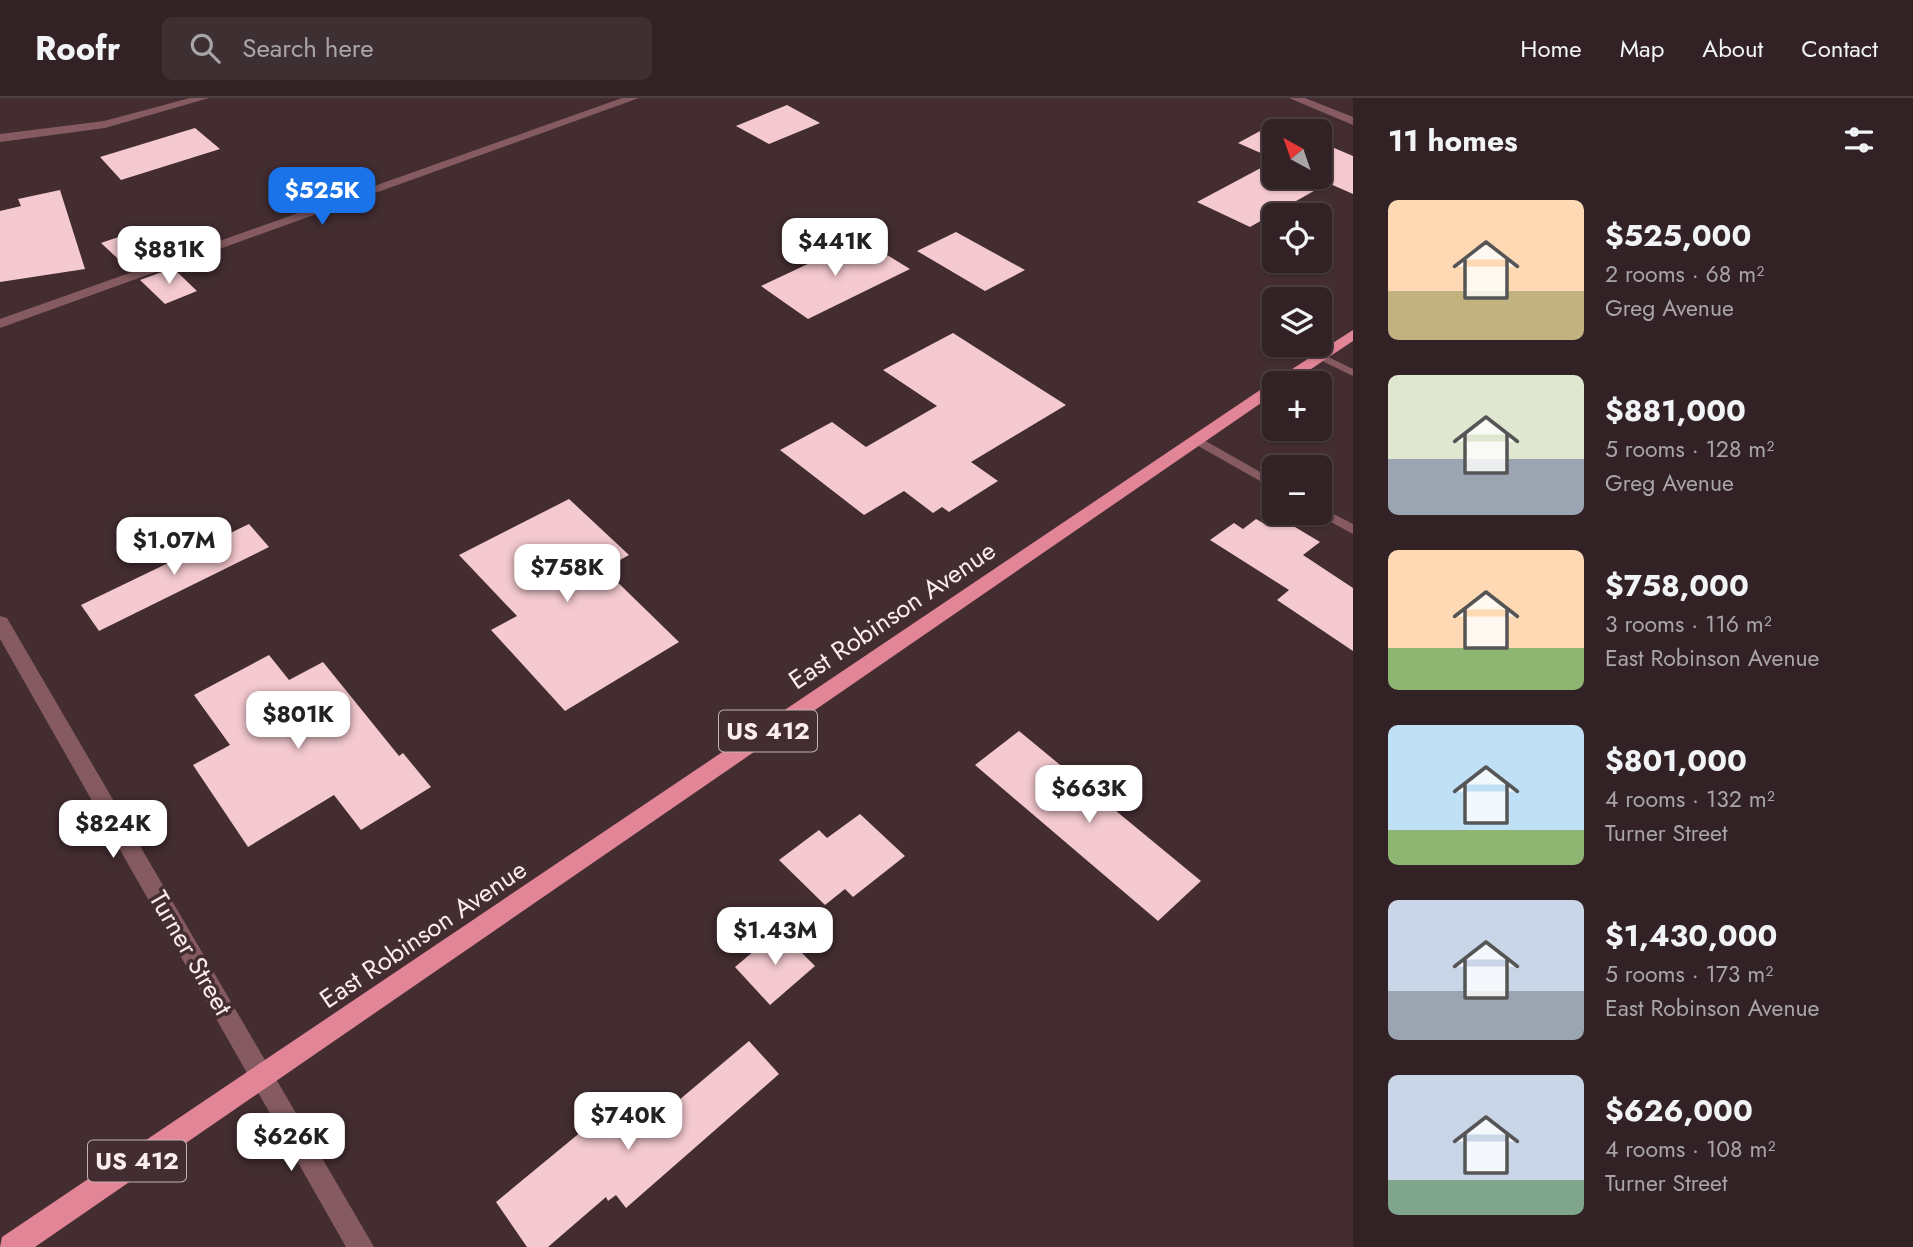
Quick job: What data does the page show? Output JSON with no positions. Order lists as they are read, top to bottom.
{
  "streets": {
    "highway": ["East Robinson Avenue", "US 412"],
    "street": ["Turner Street"]
  },
  "crossings": [
    ["East Robinson Avenue", "US 412"],
    ["East Robinson Avenue", "Turner Street"],
    ["US 412", "Turner Street"]
  ],
  "north": "top left",
  "page": {
    "header": "Roofr",
    "search": "Search here",
    "nav": [
      "Home",
      "Map",
      "About",
      "Contact"
    ],
    "heading": "11 homes",
    "map_buttons": ["+", "−"],
    "price": [
      "$525K",
      "$441K",
      "$881K",
      "$1.07M",
      "$758K",
      "$801K",
      "$663K",
      "$824K",
      "$1.43M",
      "$740K",
      "$626K"
    ],
    "list": [
      {
        "name": "$525,000",
        "note": "2 rooms · 68 m² · Greg Avenue"
      },
      {
        "name": "$881,000",
        "note": "5 rooms · 128 m² · Greg Avenue"
      },
      {
        "name": "$758,000",
        "note": "3 rooms · 116 m² · East Robinson Avenue"
      },
      {
        "name": "$801,000",
        "note": "4 rooms · 132 m² · Turner Street"
      },
      {
        "name": "$1,430,000",
        "note": "5 rooms · 173 m² · East Robinson Avenue"
      },
      {
        "name": "$626,000",
        "note": "4 rooms · 108 m² · Turner Street"
      }
    ]
  }
}
